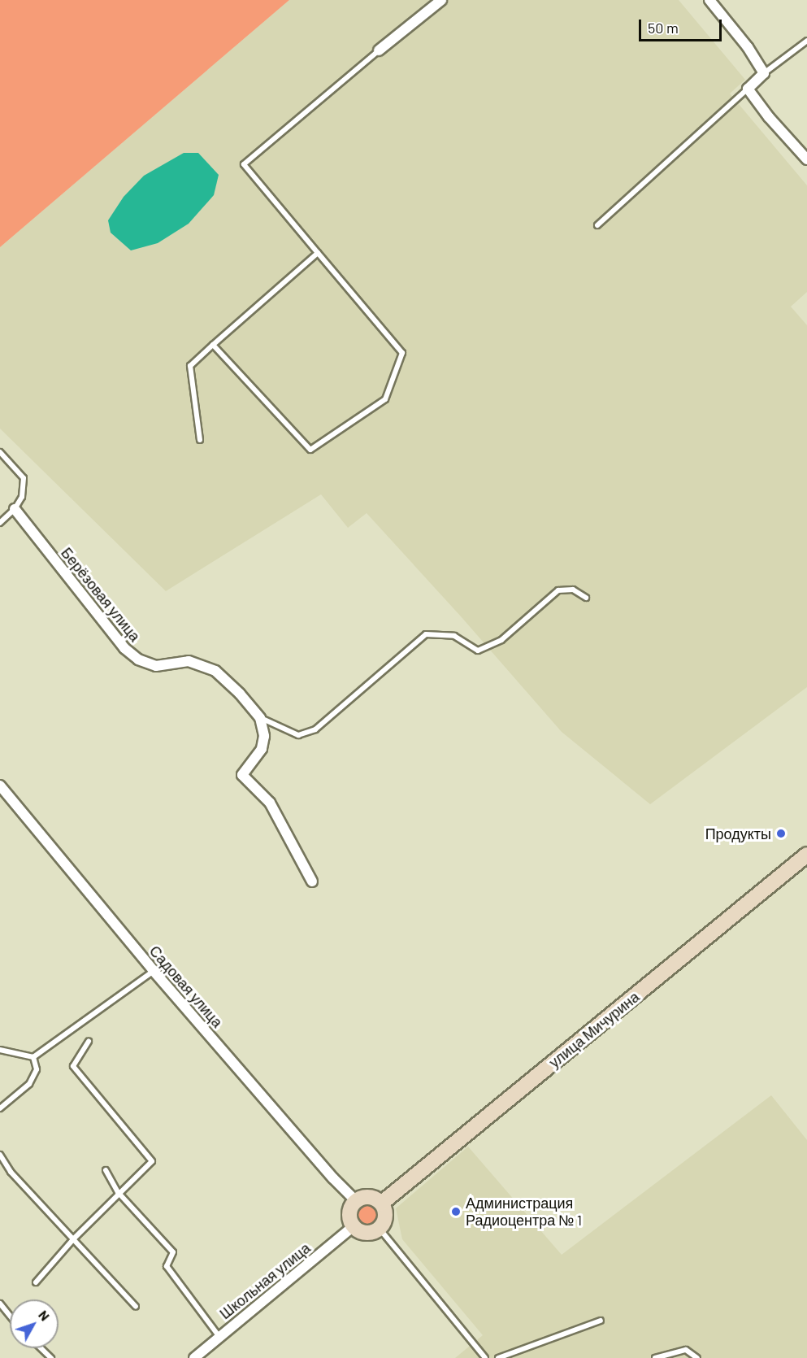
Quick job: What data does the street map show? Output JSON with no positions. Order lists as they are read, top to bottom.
{
  "streets": {
    "street": [
      "Берёзовая улица",
      "Садовая улица",
      "улица Мичурина",
      "Школьная улица"
    ]
  },
  "crossings": [
    ["Садовая улица", "улица Мичурина"],
    ["Садовая улица", "Школьная улица"],
    ["улица Мичурина", "Школьная улица"]
  ],
  "places": ["Продукты", "Администрация Радиоцентра № 1"],
  "scale_bar": "50 m",
  "north": "top right"
}
